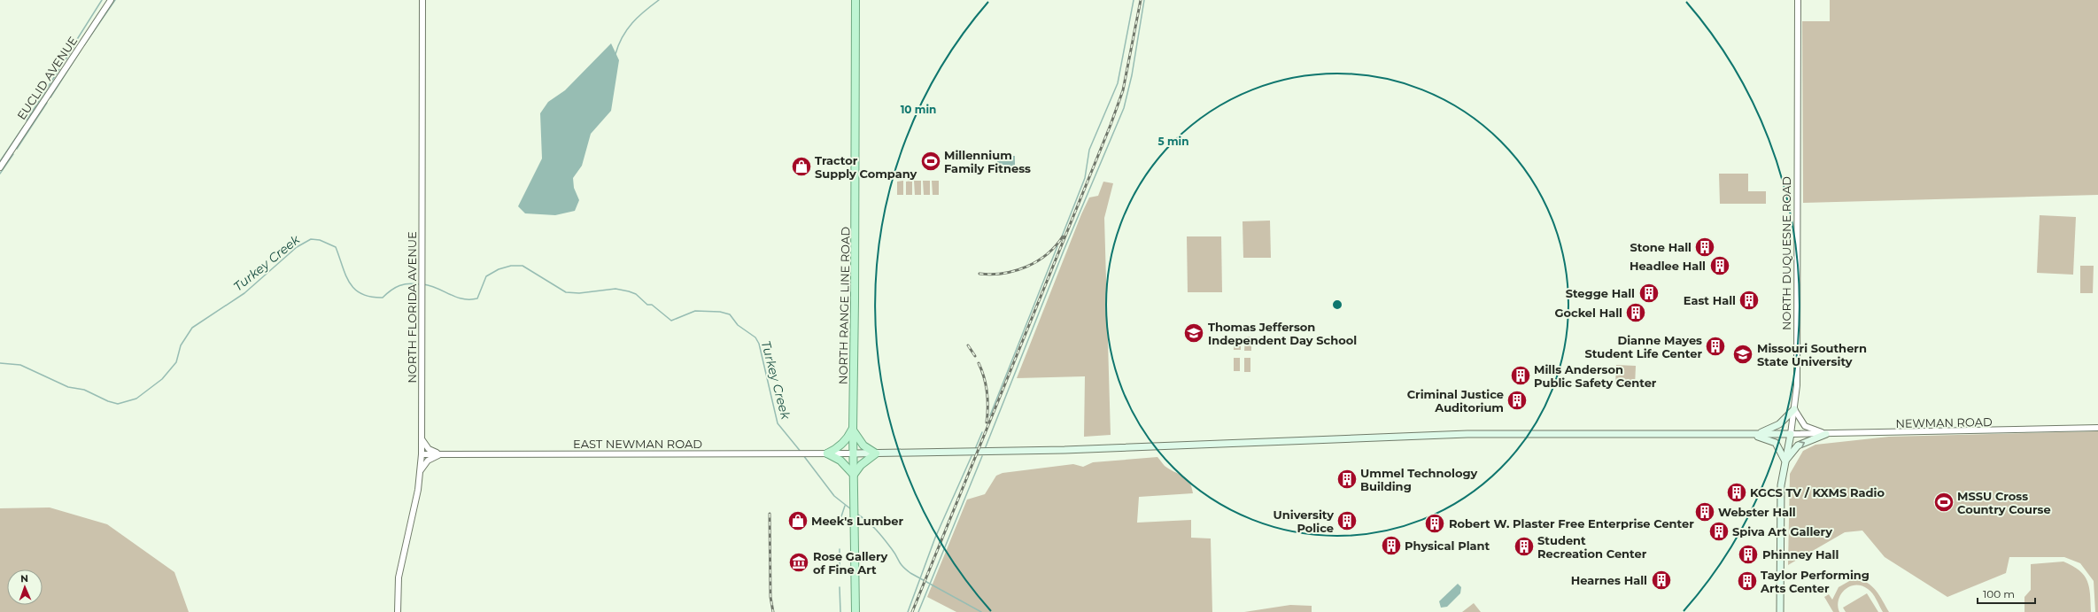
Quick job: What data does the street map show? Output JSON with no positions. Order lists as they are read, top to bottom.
{
  "streets": {
    "main road": ["NORTH DUQUESNE ROAD", "NORTH RANGE LINE ROAD"],
    "street": [
      "EUCLID AVENUE",
      "NORTH FLORIDA AVENUE",
      "NEWMAN ROAD",
      "EAST NEWMAN ROAD"
    ]
  },
  "crossings": [
    ["NORTH DUQUESNE ROAD", "NEWMAN ROAD"],
    ["NORTH RANGE LINE ROAD", "EAST NEWMAN ROAD"],
    ["NORTH FLORIDA AVENUE", "EAST NEWMAN ROAD"]
  ],
  "water": ["Turkey Creek"],
  "places": {
    "sports": ["Millennium Family Fitness", "MSSU Cross Country Course"],
    "shop": ["Tractor Supply Company", "Meek's Lumber"],
    "building": [
      "Stone Hall",
      "Headlee Hall",
      "Stegge Hall",
      "East Hall",
      "Gockel Hall",
      "Dianne Mayes Student Life Center",
      "Mills Anderson Public Safety Center",
      "Criminal Justice Auditorium",
      "Ummel Technology Building",
      "KGCS TV / KXMS Radio",
      "Webster Hall",
      "University Police",
      "Robert W. Plaster Free Enterprise Center",
      "Spiva Art Gallery",
      "Physical Plant",
      "Student Recreation Center",
      "Phinney Hall",
      "Hearnes Hall",
      "Taylor Performing Arts Center"
    ],
    "school or university": ["Thomas Jefferson Independent Day School", "Missouri Southern State University"],
    "museum": ["Rose Gallery of Fine Art"]
  },
  "scale_bar": "100 m",
  "north": "top",
  "rings": ["10 min", "5 min"]
}
